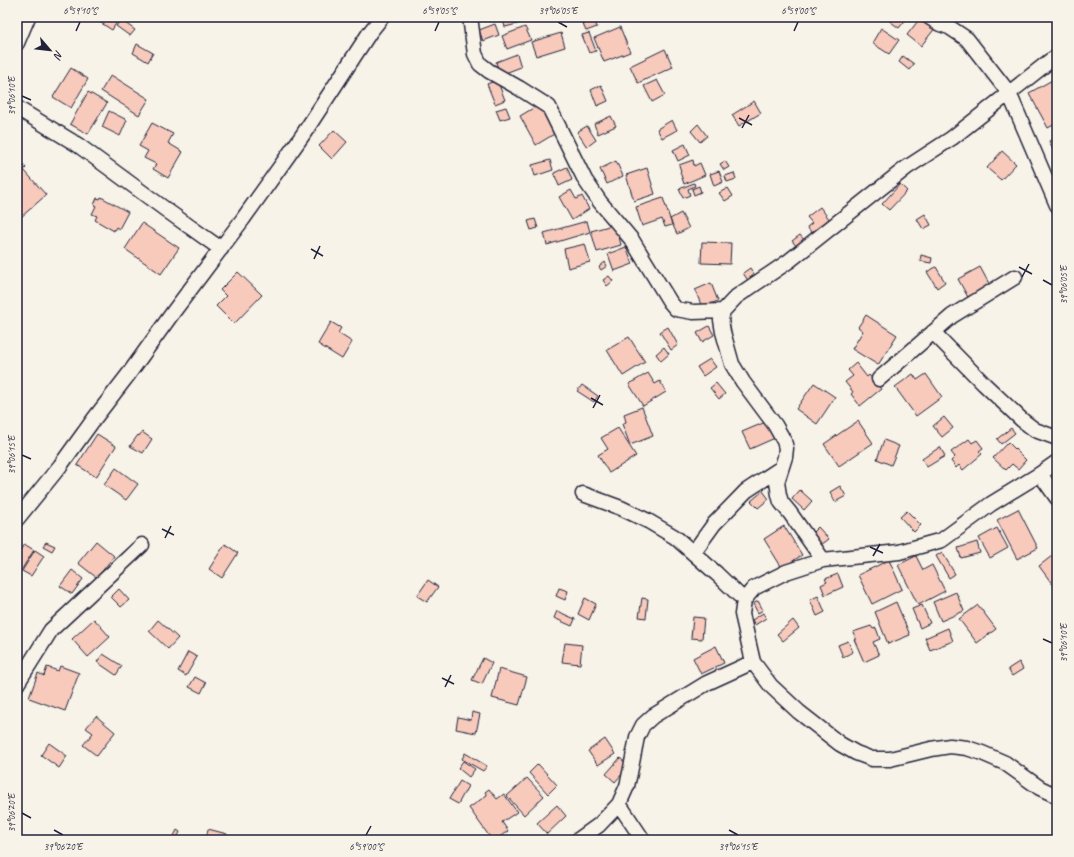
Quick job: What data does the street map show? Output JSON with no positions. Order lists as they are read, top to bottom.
{
  "north": "bottom right",
  "coordinates": [
    "6°59'10\"S",
    "6°59'05\"S",
    "39°06'05\"E",
    "6°59'00\"S",
    "39°06'10\"E",
    "39°06'15\"E",
    "39°06'20\"E"
  ]
}
